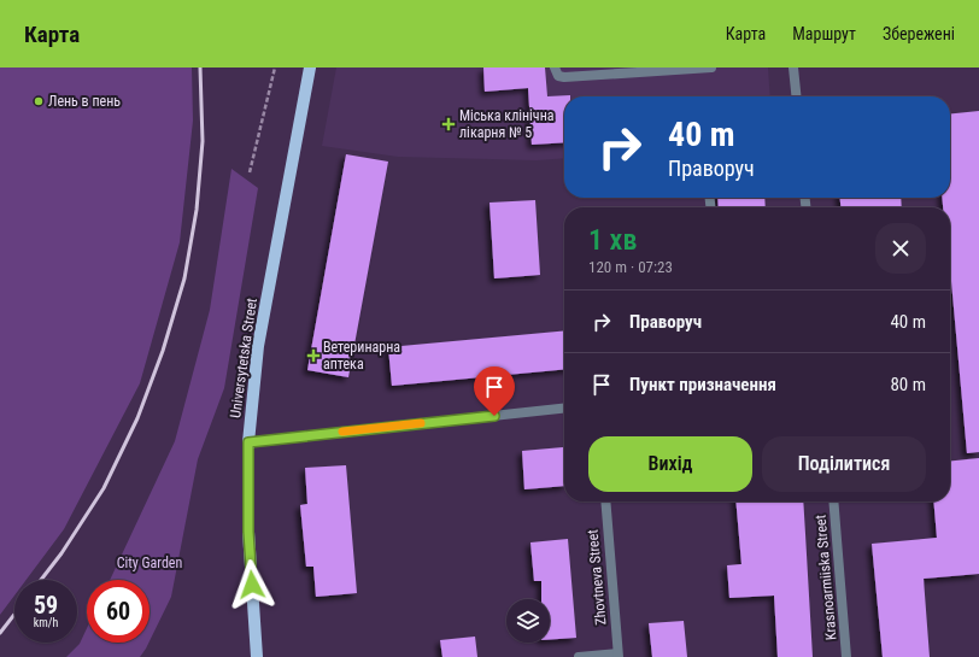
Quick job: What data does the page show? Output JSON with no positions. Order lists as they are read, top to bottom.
{
  "streets": {
    "main road": ["Universytetska Street"],
    "street": ["Zhovtneva Street", "Krasnoarmiiska Street"]
  },
  "parks": ["City Garden"],
  "places": {
    "other": ["Лень в пень"],
    "health": ["Міська клінічна лікарня № 5", "Ветеринарна аптека"]
  },
  "page": {
    "header": "Карта",
    "nav": ["Карта", "Маршрут", "Збережені"],
    "turn": ["40 m", "Праворуч"],
    "heading": ["1 хв", "120 m · 07:23"],
    "list": [
      {
        "name": "Праворуч",
        "value": "40 m"
      },
      {
        "name": "Пункт призначення",
        "value": "80 m"
      }
    ],
    "buttons": ["Вихід", "Поділитися"],
    "speed": "59 km/h",
    "limit": "60"
  }
}
